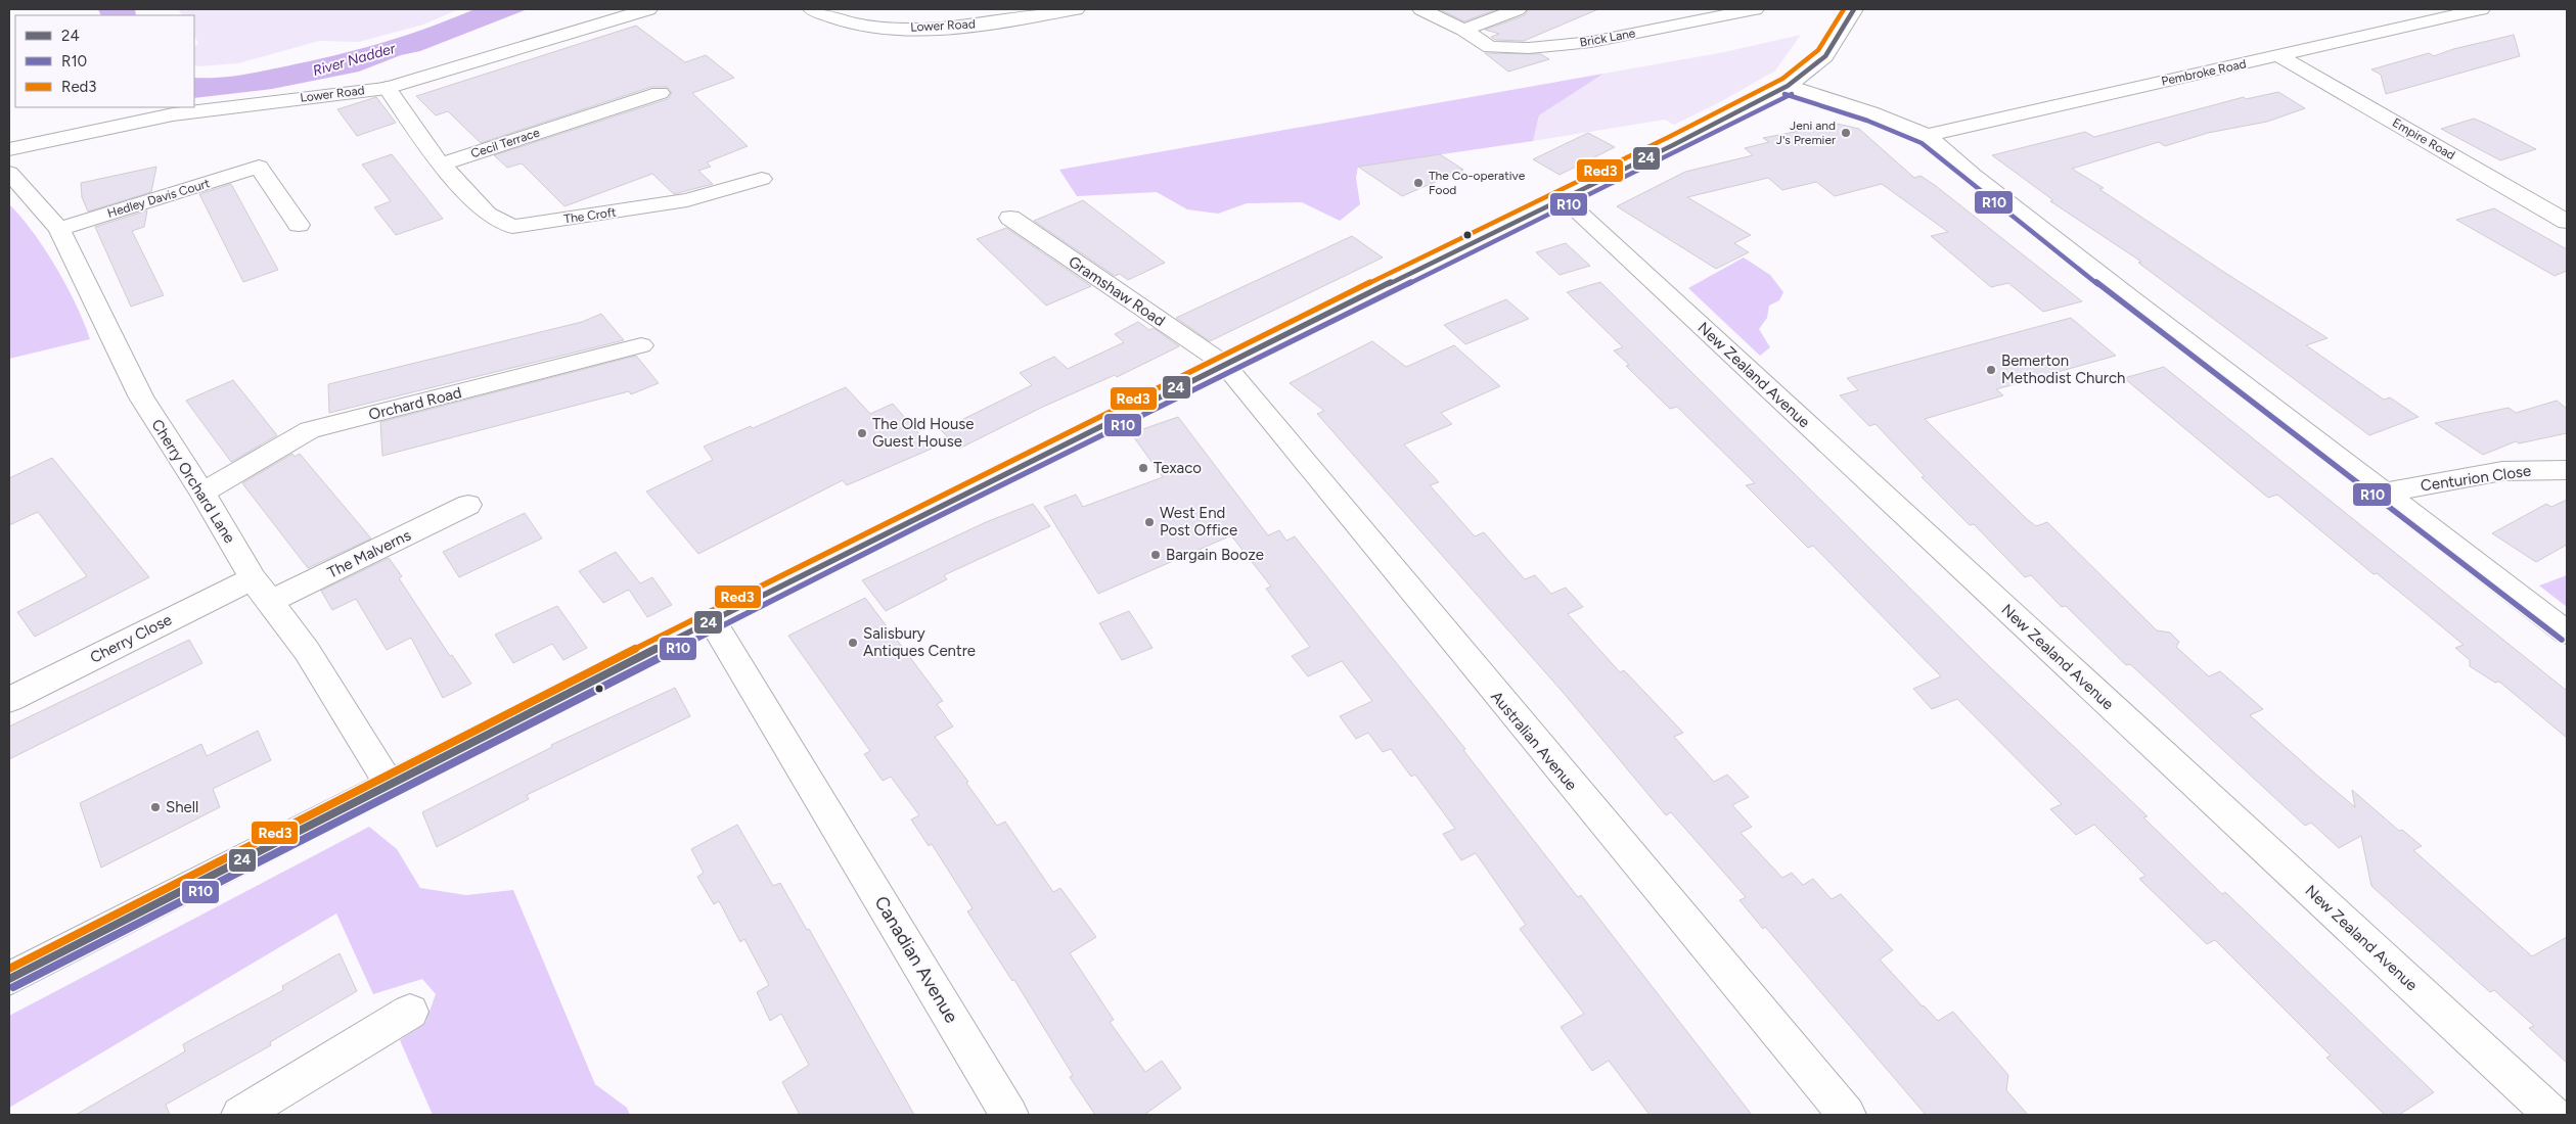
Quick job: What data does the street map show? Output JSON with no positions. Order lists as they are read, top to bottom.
{
  "streets": {
    "main road": [
      "Lower Road",
      "Brick Lane",
      "Pembroke Road",
      "Empire Road",
      "Cecil Terrace",
      "Hedley Davis Court",
      "The Croft",
      "Gramshaw Road",
      "New Zealand Avenue",
      "Orchard Road",
      "Centurion Close",
      "Cherry Orchard Lane",
      "The Malverns",
      "Cherry Close",
      "Australian Avenue",
      "Canadian Avenue"
    ]
  },
  "crossings": [
    ["Pembroke Road", "Empire Road"],
    ["Cecil Terrace", "The Croft"],
    ["Hedley Davis Court", "Cherry Orchard Lane"],
    ["Gramshaw Road", "Australian Avenue"],
    ["Orchard Road", "Cherry Orchard Lane"],
    ["Cherry Orchard Lane", "The Malverns"],
    ["Cherry Orchard Lane", "Cherry Close"]
  ],
  "water": ["River Nadder"],
  "places": [
    "Jeni and J's Premier",
    "The Co-operative Food",
    "Bemerton Methodist Church",
    "The Old House Guest House",
    "Texaco",
    "West End Post Office",
    "Bargain Booze",
    "Salisbury Antiques Centre",
    "Shell"
  ],
  "lines": ["transit line 24", "transit line Red3", "transit line R10"],
  "legend": ["24", "R10", "Red3"]
}
